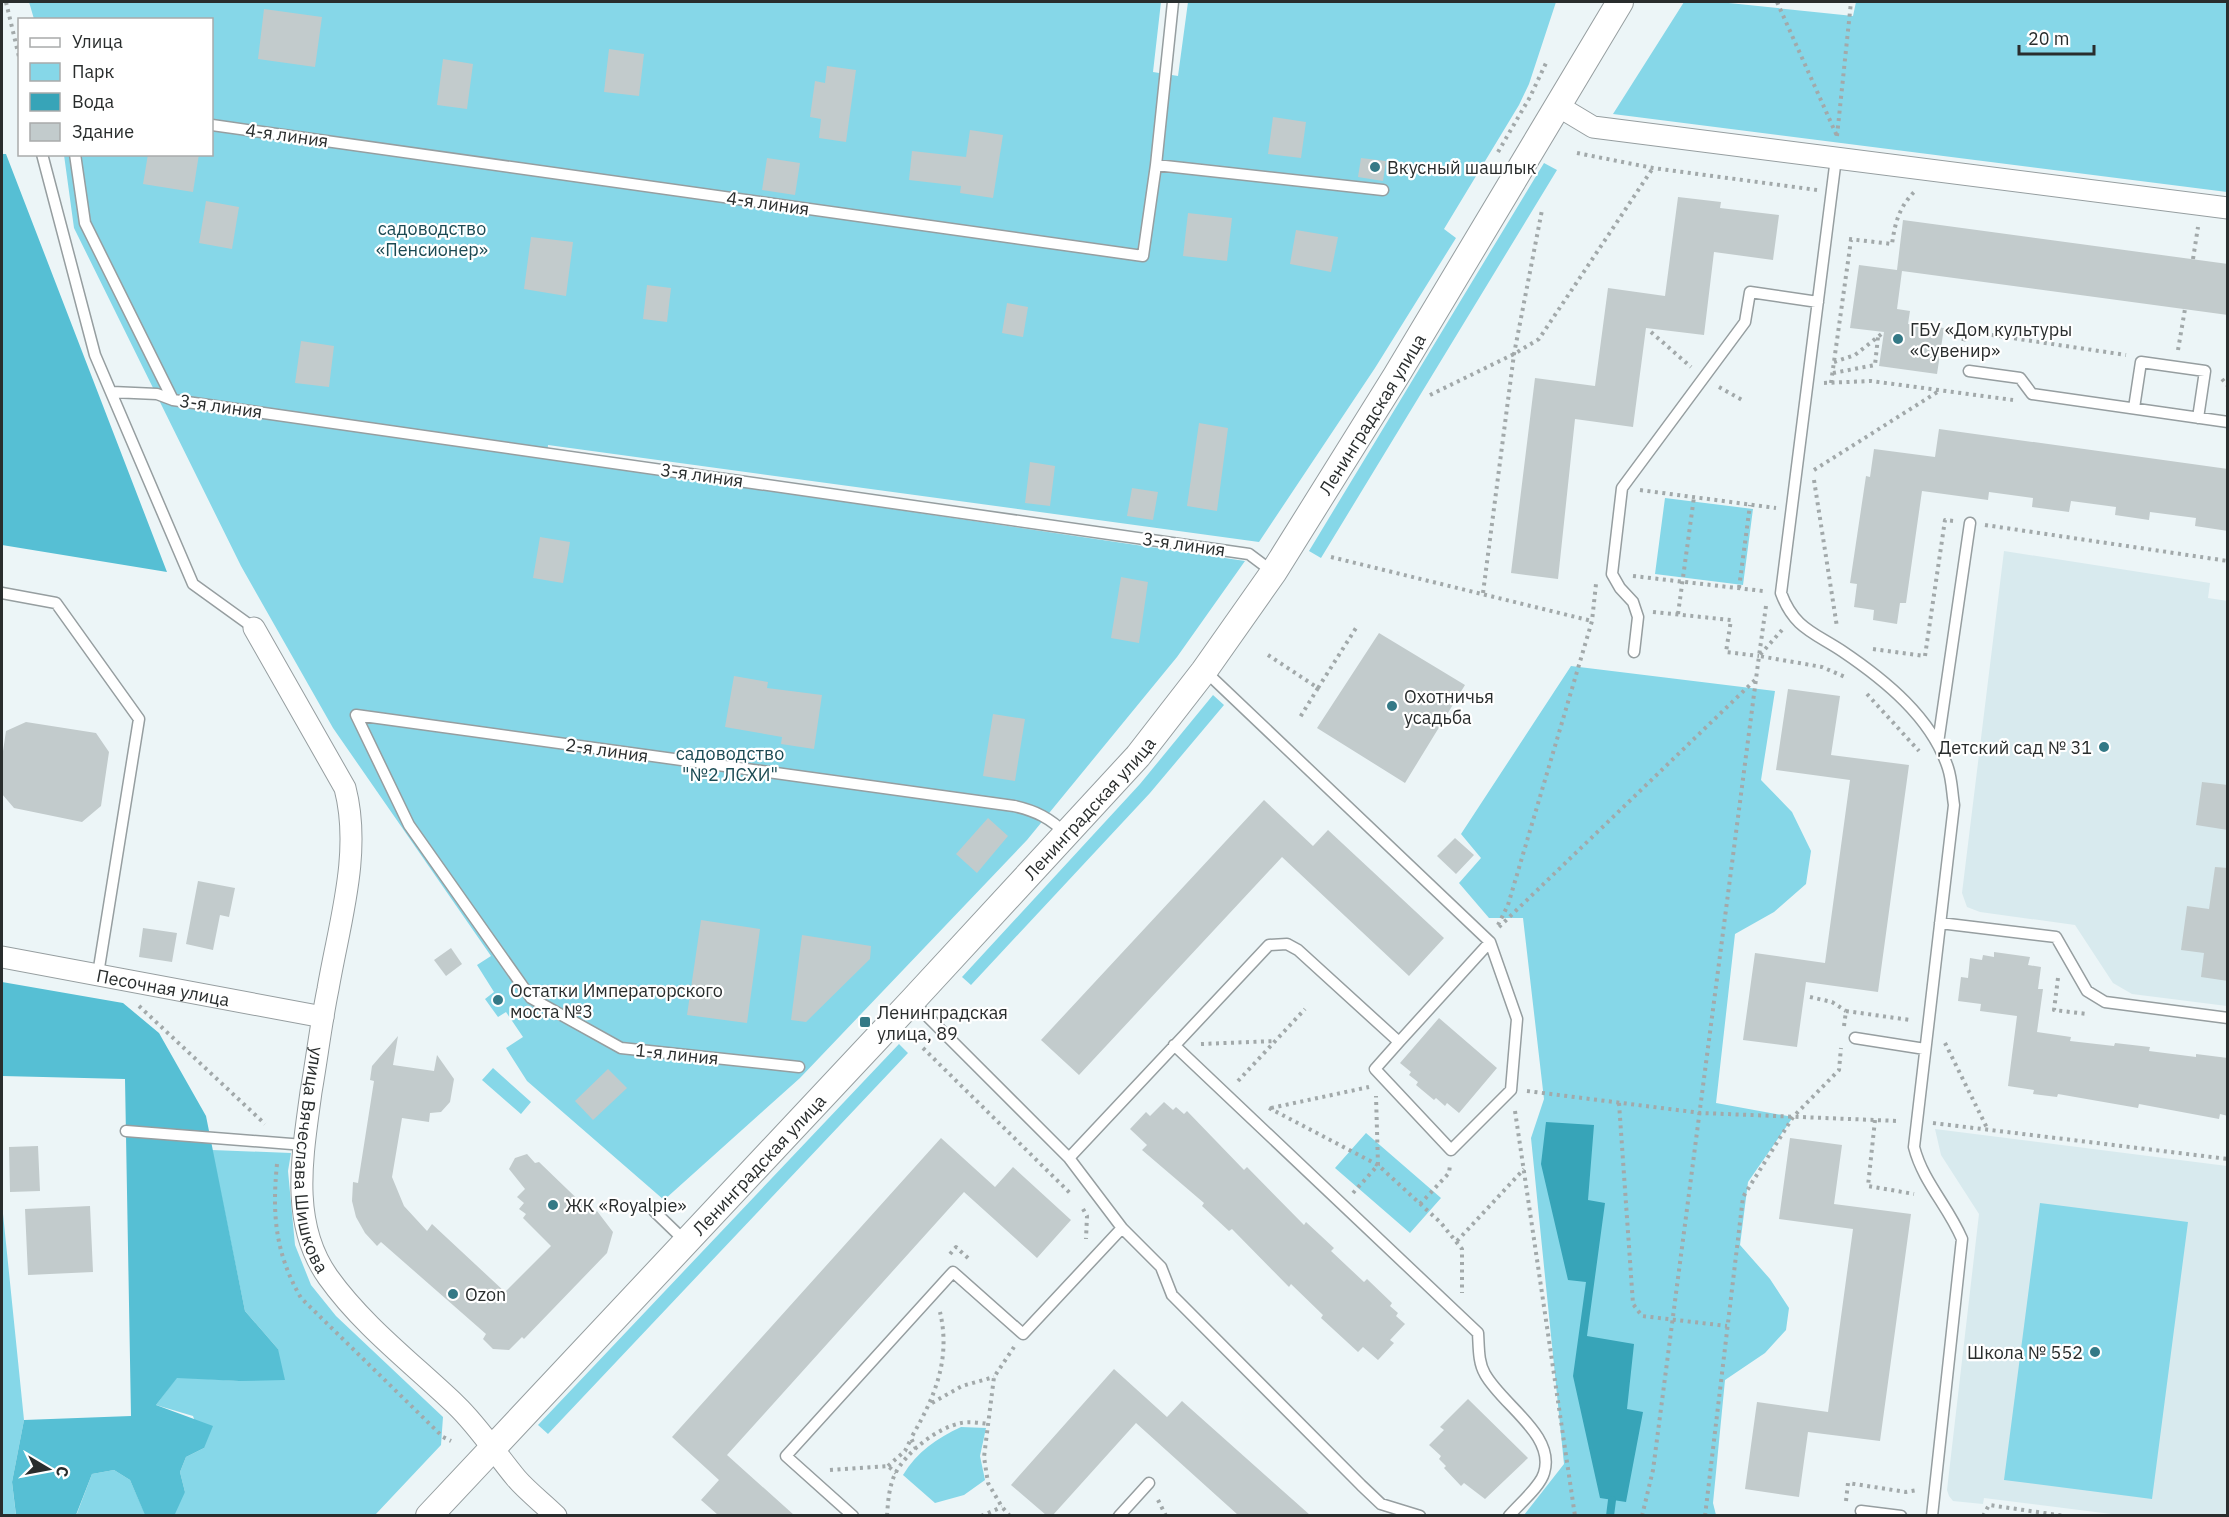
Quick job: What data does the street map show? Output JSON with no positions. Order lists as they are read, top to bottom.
{
  "streets": {
    "street": ["Ленинградская улица", "Песочная улица", "улица Вячеслава Шишкова"],
    "lane": [
      "4-я линия",
      "3-я линия",
      "2-я линия",
      "1-я линия"
    ]
  },
  "crossings": [
    ["3-я линия", "Ленинградская улица"],
    ["Ленинградская улица", "2-я линия"],
    ["Ленинградская улица", "улица Вячеслава Шишкова"],
    ["2-я линия", "1-я линия"],
    ["Песочная улица", "улица Вячеслава Шишкова"]
  ],
  "parks": ["садоводство «Пенсионер»", "садоводство \"№2 ЛСХИ\""],
  "places": {
    "other": [
      "Вкусный шашлык",
      "ГБУ «Дом культуры «Сувенир»",
      "Охотничья усадьба",
      "Детский сад № 31",
      "Остатки Императорского моста №3",
      "ЖК «Royalpie»",
      "Ozon",
      "Школа № 552"
    ],
    "transit": ["Ленинградская улица, 89"]
  },
  "legend": [
    "Улица",
    "Парк",
    "Вода",
    "Здание"
  ],
  "scale_bar": "20 m",
  "north": "right"
}
